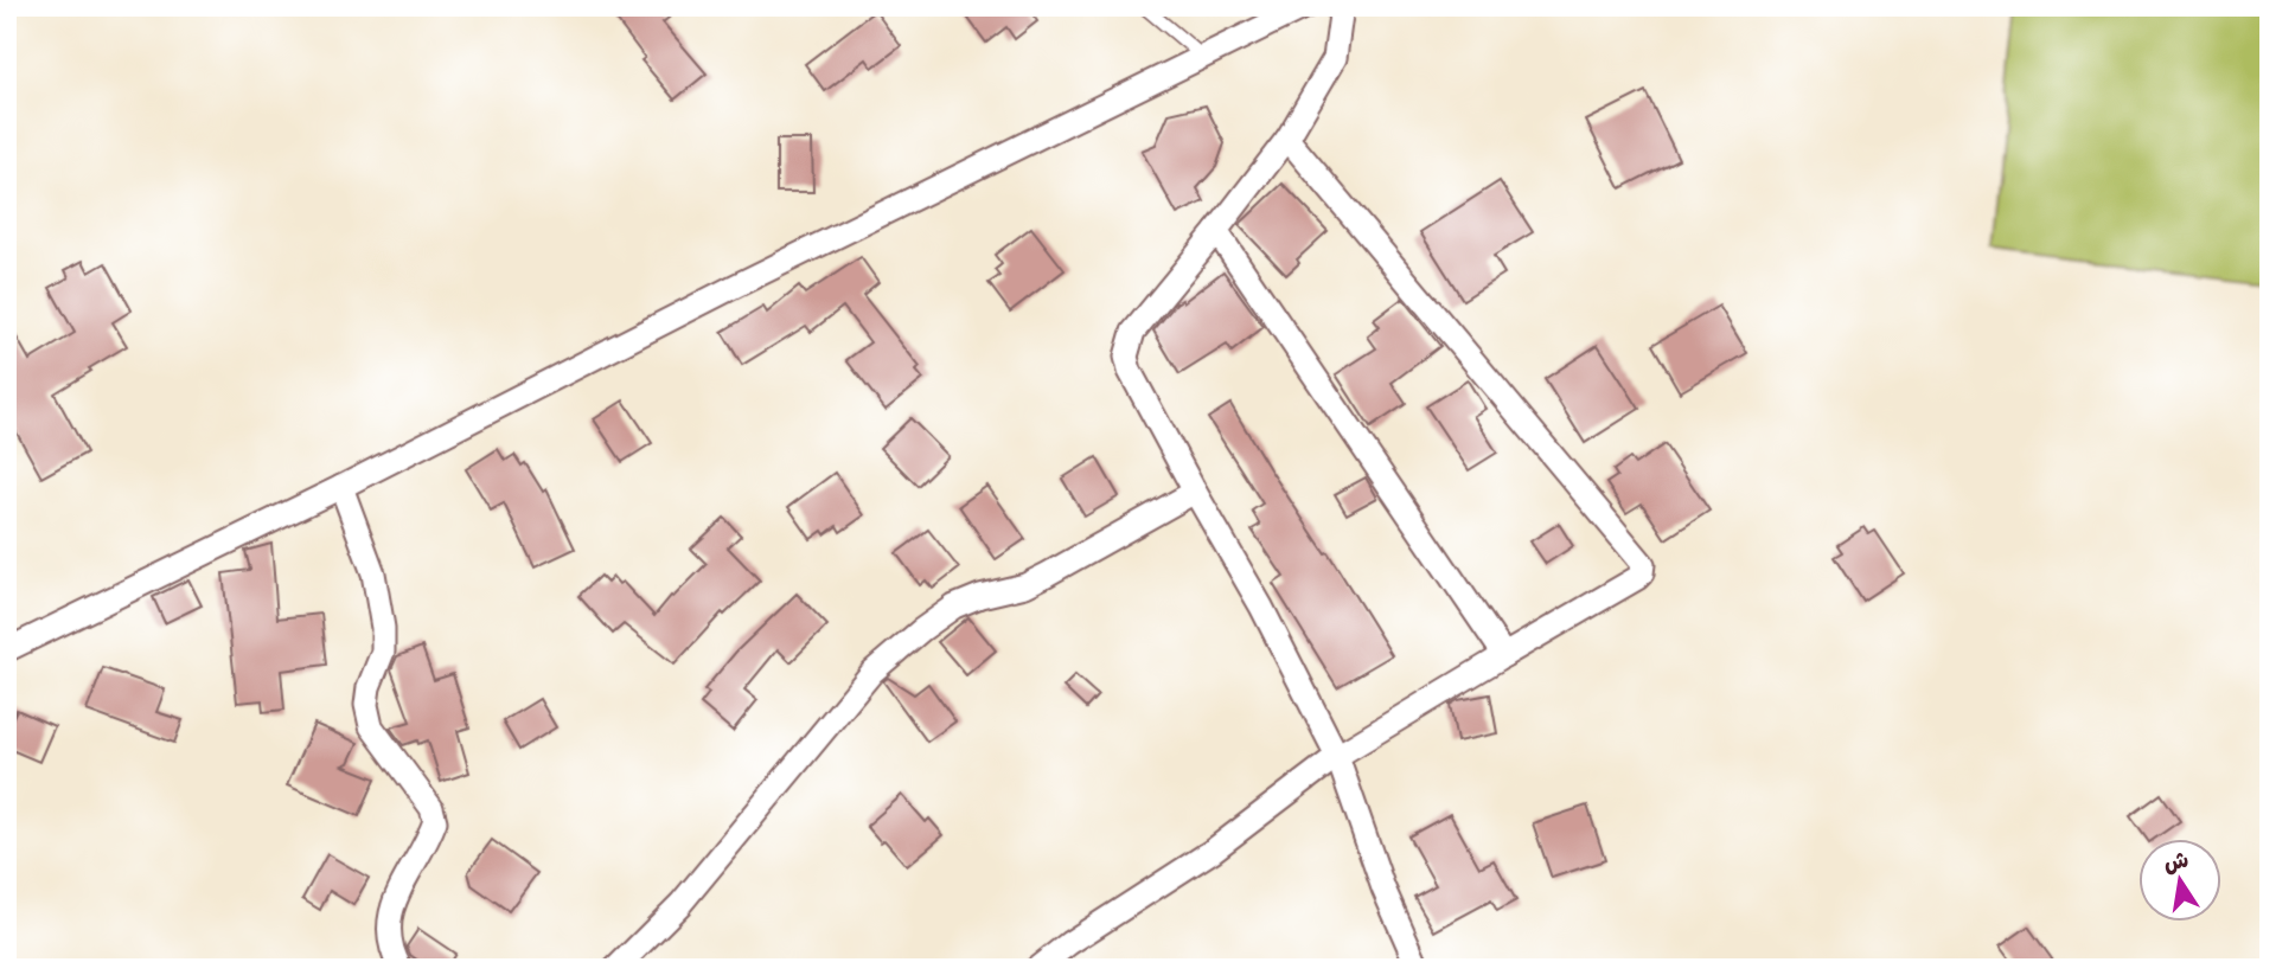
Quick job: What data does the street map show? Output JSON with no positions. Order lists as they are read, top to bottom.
{
  "north": "top"
}
